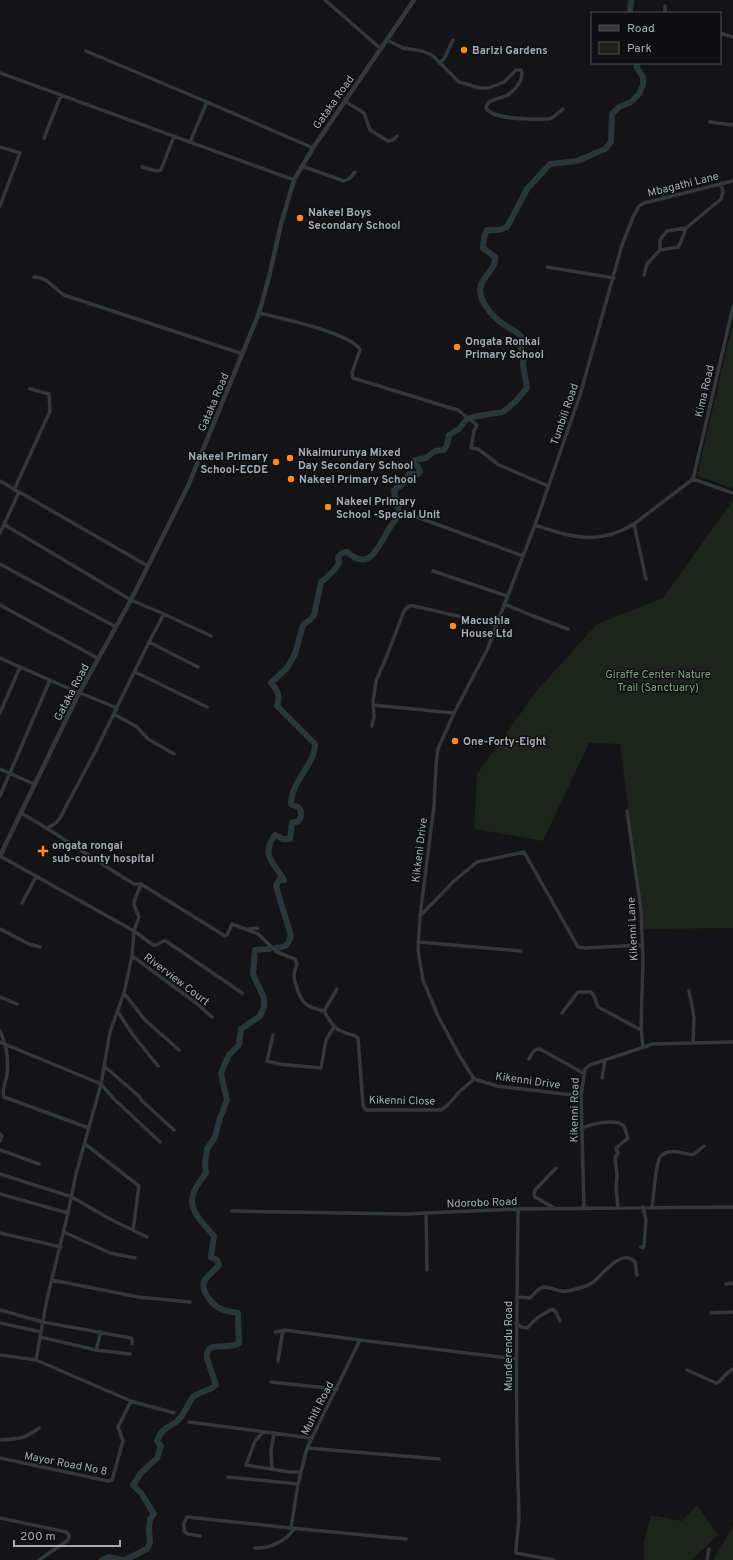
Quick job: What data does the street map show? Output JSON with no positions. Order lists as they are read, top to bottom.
{
  "streets": {
    "street": [
      "Gataka Road",
      "Mbagathi Lane",
      "Kima Road",
      "Tumbili Road",
      "Kikkeni Drive",
      "Kikenni Lane",
      "Riverview Court",
      "Kikenni Drive",
      "Kikenni Close",
      "Kikenni Road",
      "Ndorobo Road",
      "Munderendu Road",
      "Muhiti Road",
      "Mayor Road No 8"
    ]
  },
  "crossings": [
    ["Mbagathi Lane", "Tumbili Road"],
    ["Tumbili Road", "Kikkeni Drive"],
    ["Kikkeni Drive", "Kikenni Drive"],
    ["Kikkeni Drive", "Kikenni Close"],
    ["Kikenni Lane", "Kikenni Road"],
    ["Kikenni Drive", "Kikenni Close"],
    ["Kikenni Drive", "Kikenni Road"],
    ["Kikenni Road", "Ndorobo Road"],
    ["Ndorobo Road", "Munderendu Road"]
  ],
  "parks": ["Giraffe Center Nature Trail (Sanctuary)"],
  "places": {
    "other": [
      "Barizi Gardens",
      "Nakeel Boys Secondary School",
      "Ongata Ronkai Primary School",
      "Nkaimurunya Mixed Day Secondary School",
      "Nakeel Primary School-ECDE",
      "Nakeel Primary School",
      "Nakeel Primary School -Special Unit",
      "Macushla House Ltd",
      "One-Forty-Eight"
    ],
    "health": ["ongata rongai sub-county hospital"]
  },
  "legend": ["Road", "Park"],
  "scale_bar": "200 m"
}
